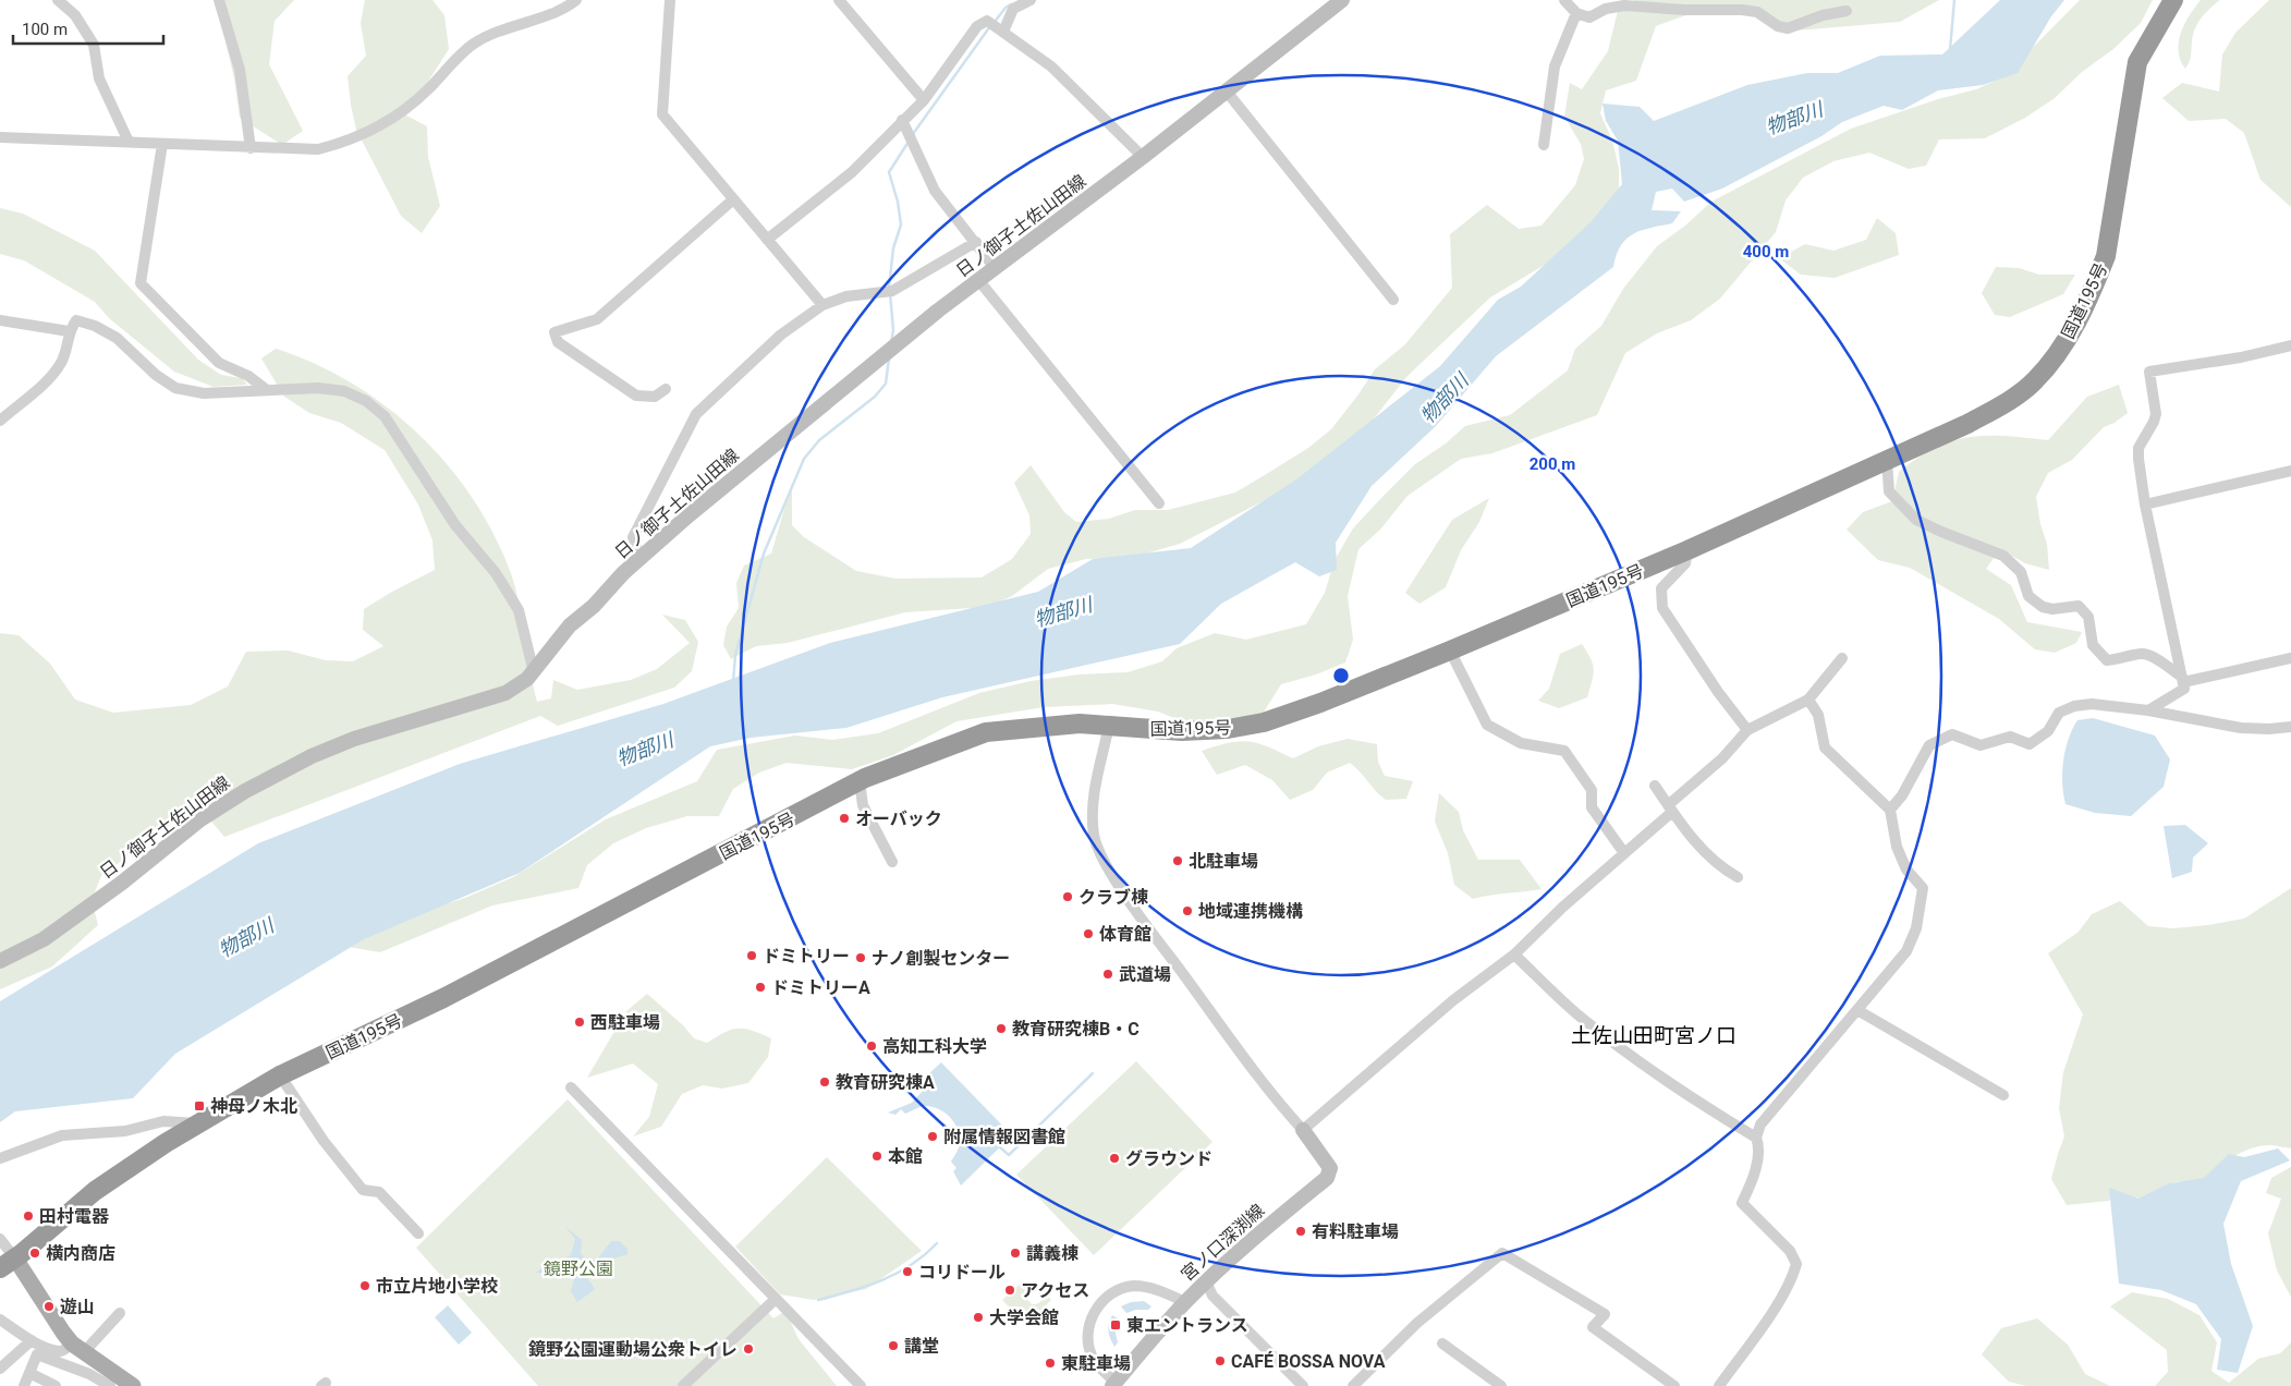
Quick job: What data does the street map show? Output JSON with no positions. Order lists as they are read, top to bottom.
{
  "streets": {
    "highway": ["国道195号"],
    "main road": ["日ノ御子土佐山田線", "宮ノ口深渕線"]
  },
  "districts": ["土佐山田町宮ノ口"],
  "water": ["物部川"],
  "parks": ["鏡野公園"],
  "places": {
    "other": [
      "オーバック",
      "北駐車場",
      "クラブ棟",
      "地域連携機構",
      "体育館",
      "ドミトリー",
      "ナノ創製センター",
      "武道場",
      "ドミトリーA",
      "西駐車場",
      "教育研究棟B・C",
      "高知工科大学",
      "教育研究棟A",
      "附属情報図書館",
      "本館",
      "グラウンド",
      "田村電器",
      "有料駐車場",
      "横内商店",
      "講義棟",
      "コリドール",
      "市立片地小学校",
      "アクセス",
      "遊山",
      "大学会館",
      "講堂",
      "鏡野公園運動場公衆トイレ",
      "CAFÉ BOSSA NOVA",
      "東駐車場"
    ],
    "transit": ["神母ノ木北", "東エントランス"]
  },
  "scale_bar": "100 m",
  "rings": ["400 m", "200 m"]
}
